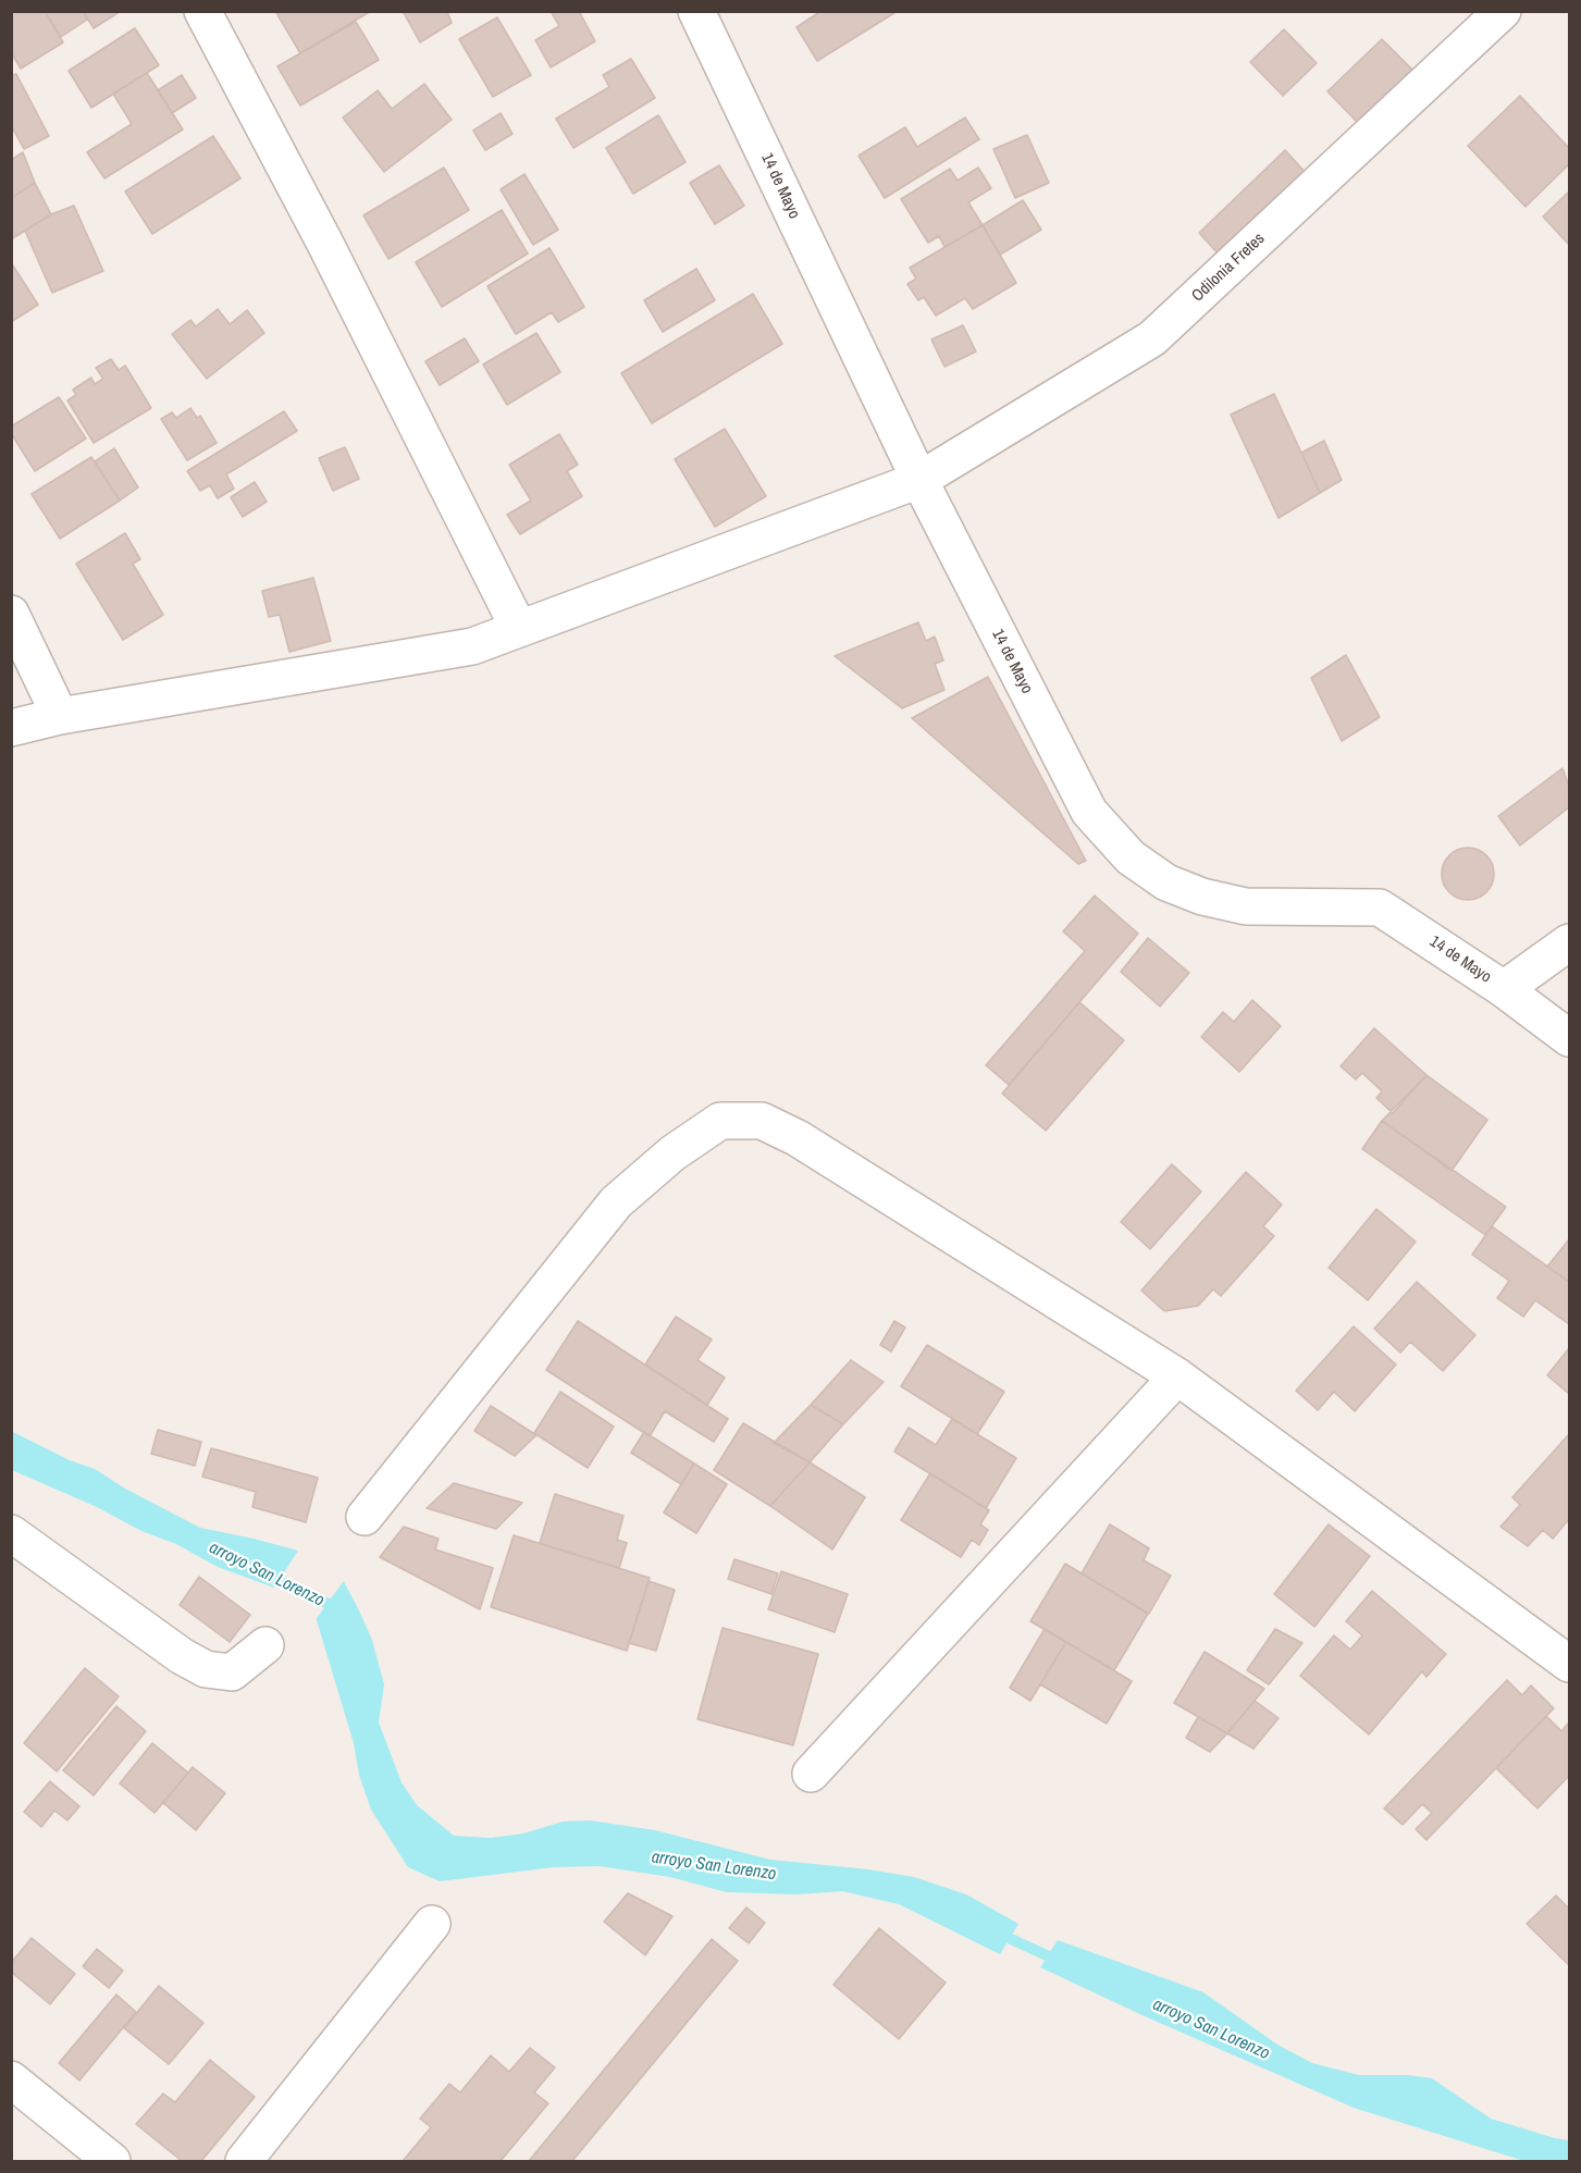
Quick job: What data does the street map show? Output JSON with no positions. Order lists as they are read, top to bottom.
{
  "streets": {
    "street": ["14 de Mayo", "Odilonia Fretes"]
  },
  "crossings": [
    ["14 de Mayo", "Odilonia Fretes"]
  ],
  "water": ["arroyo San Lorenzo"]
}
